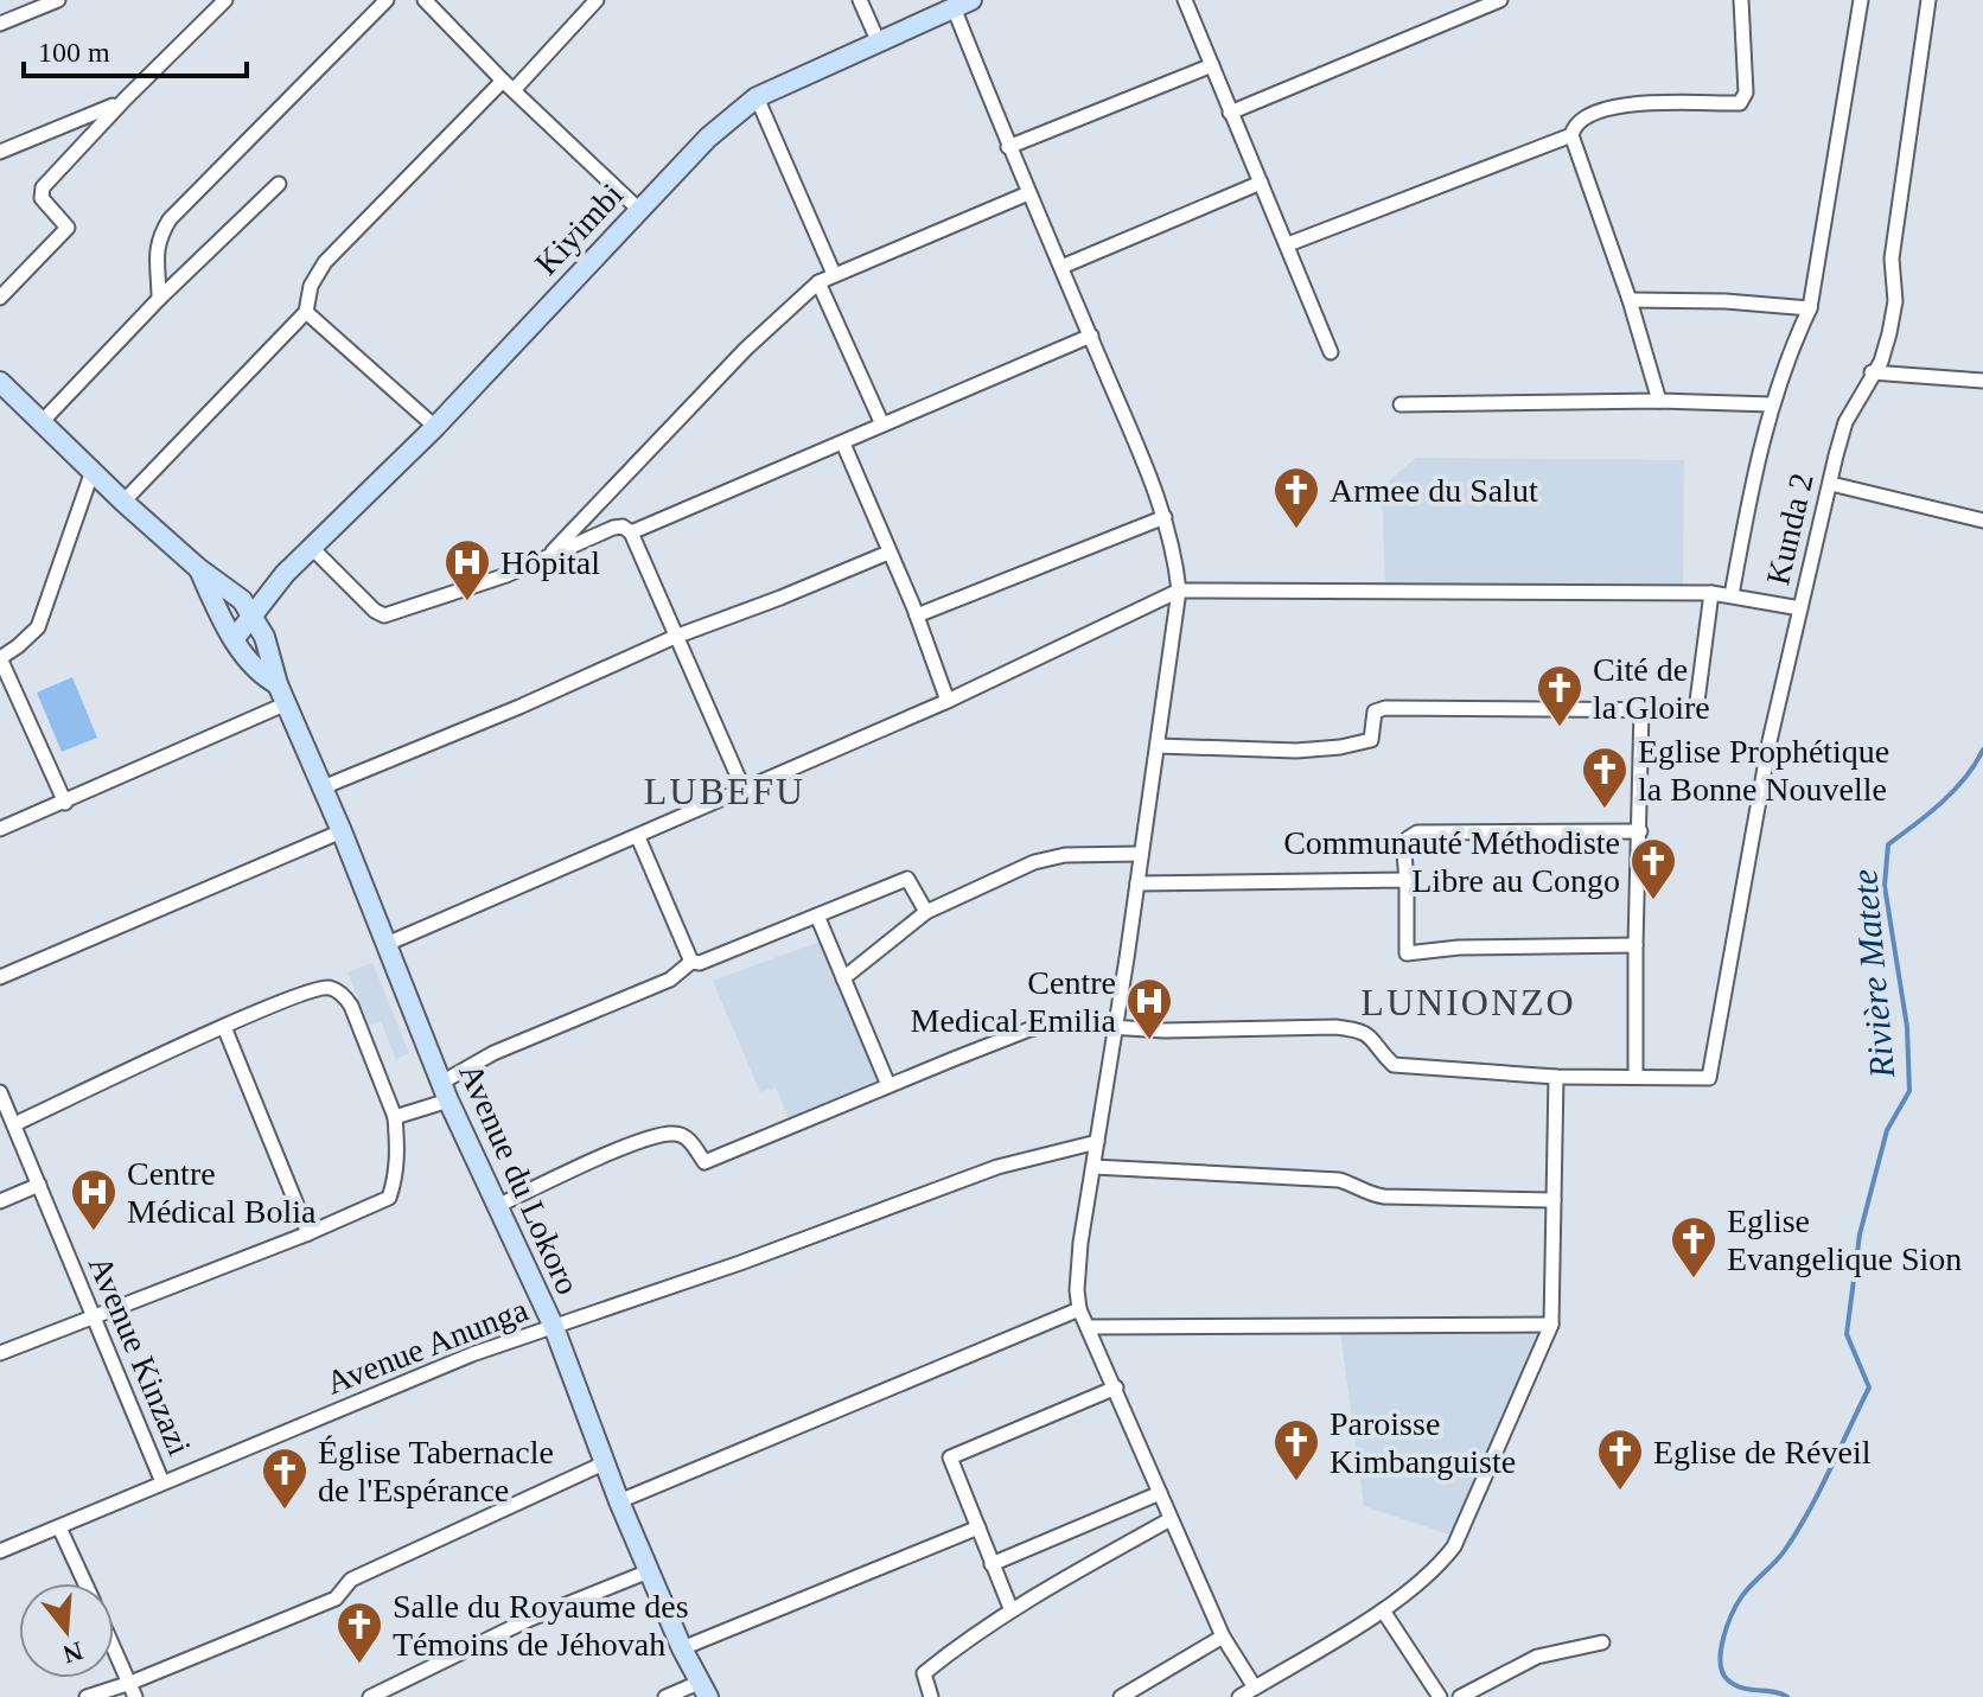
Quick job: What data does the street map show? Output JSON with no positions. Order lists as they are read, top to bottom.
{
  "streets": {
    "street": [
      "Kiyimbi",
      "Kunda 2",
      "Avenue du Lokoro",
      "Avenue Anunga",
      "Avenue Kinzazi"
    ]
  },
  "crossings": [
    ["Kiyimbi", "Avenue du Lokoro"],
    ["Avenue du Lokoro", "Avenue Anunga"],
    ["Avenue Anunga", "Avenue Kinzazi"]
  ],
  "districts": ["LUBEFU", "LUNIONZO"],
  "water": ["Rivière Matete"],
  "places": {
    "church": [
      "Armee du Salut",
      "Cité de la Gloire",
      "Eglise Prophétique la Bonne Nouvelle",
      "Communauté Méthodiste Libre au Congo",
      "Eglise Evangelique Sion",
      "Paroisse Kimbanguiste",
      "Eglise de Réveil",
      "Église Tabernacle de l'Espérance",
      "Salle du Royaume des Témoins de Jéhovah"
    ],
    "hospital": ["Hôpital", "Centre Medical Emilia", "Centre Médical Bolia"]
  },
  "scale_bar": "100 m",
  "north": "bottom"
}
